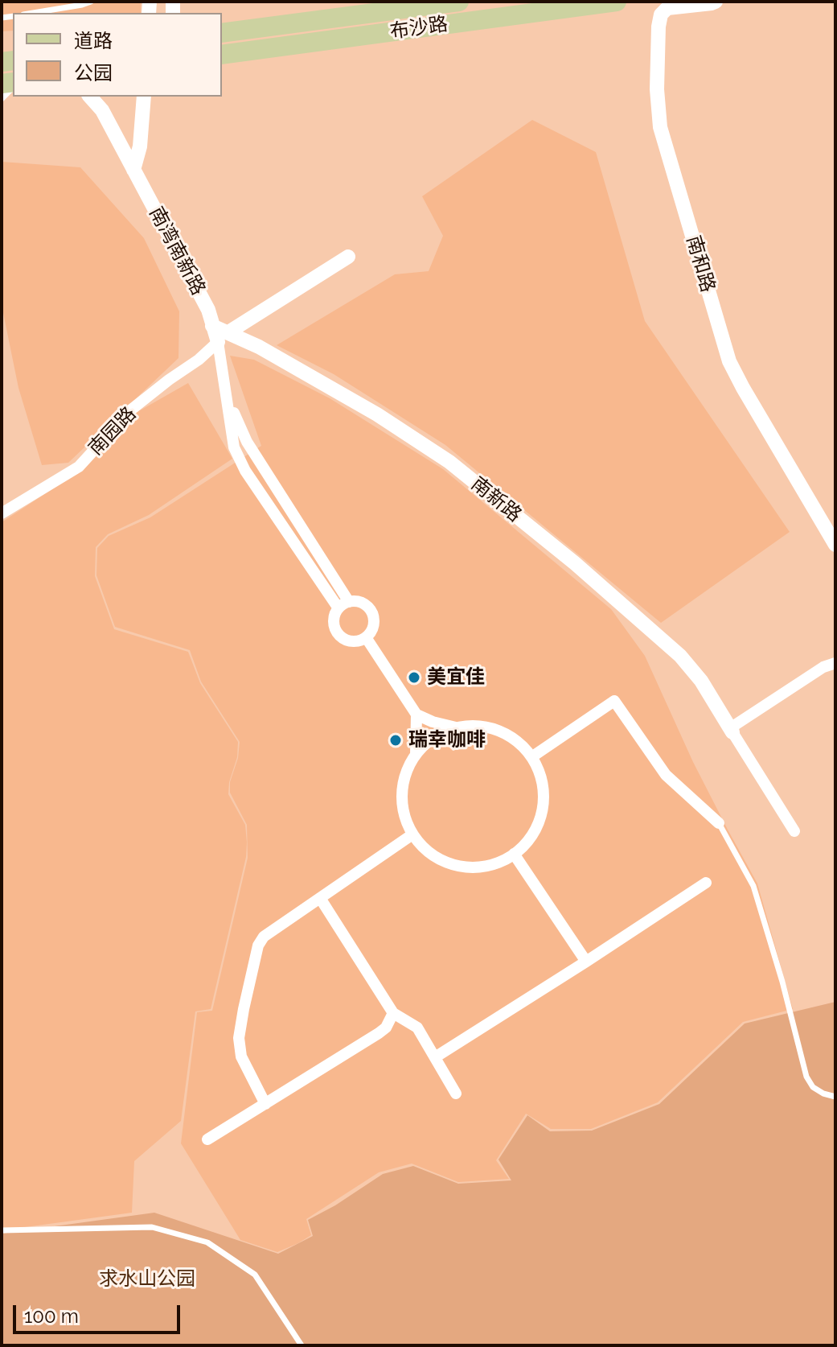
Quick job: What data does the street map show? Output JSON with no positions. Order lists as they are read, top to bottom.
{
  "streets": {
    "main road": ["布沙路"],
    "street": [
      "南湾南新路",
      "南和路",
      "南园路",
      "南新路"
    ]
  },
  "crossings": [
    ["南湾南新路", "南园路"],
    ["南湾南新路", "南新路"],
    ["南园路", "南新路"]
  ],
  "parks": ["求水山公园"],
  "places": ["美宜佳", "瑞幸咖啡"],
  "legend": ["道路", "公园"],
  "scale_bar": "100 m"
}
